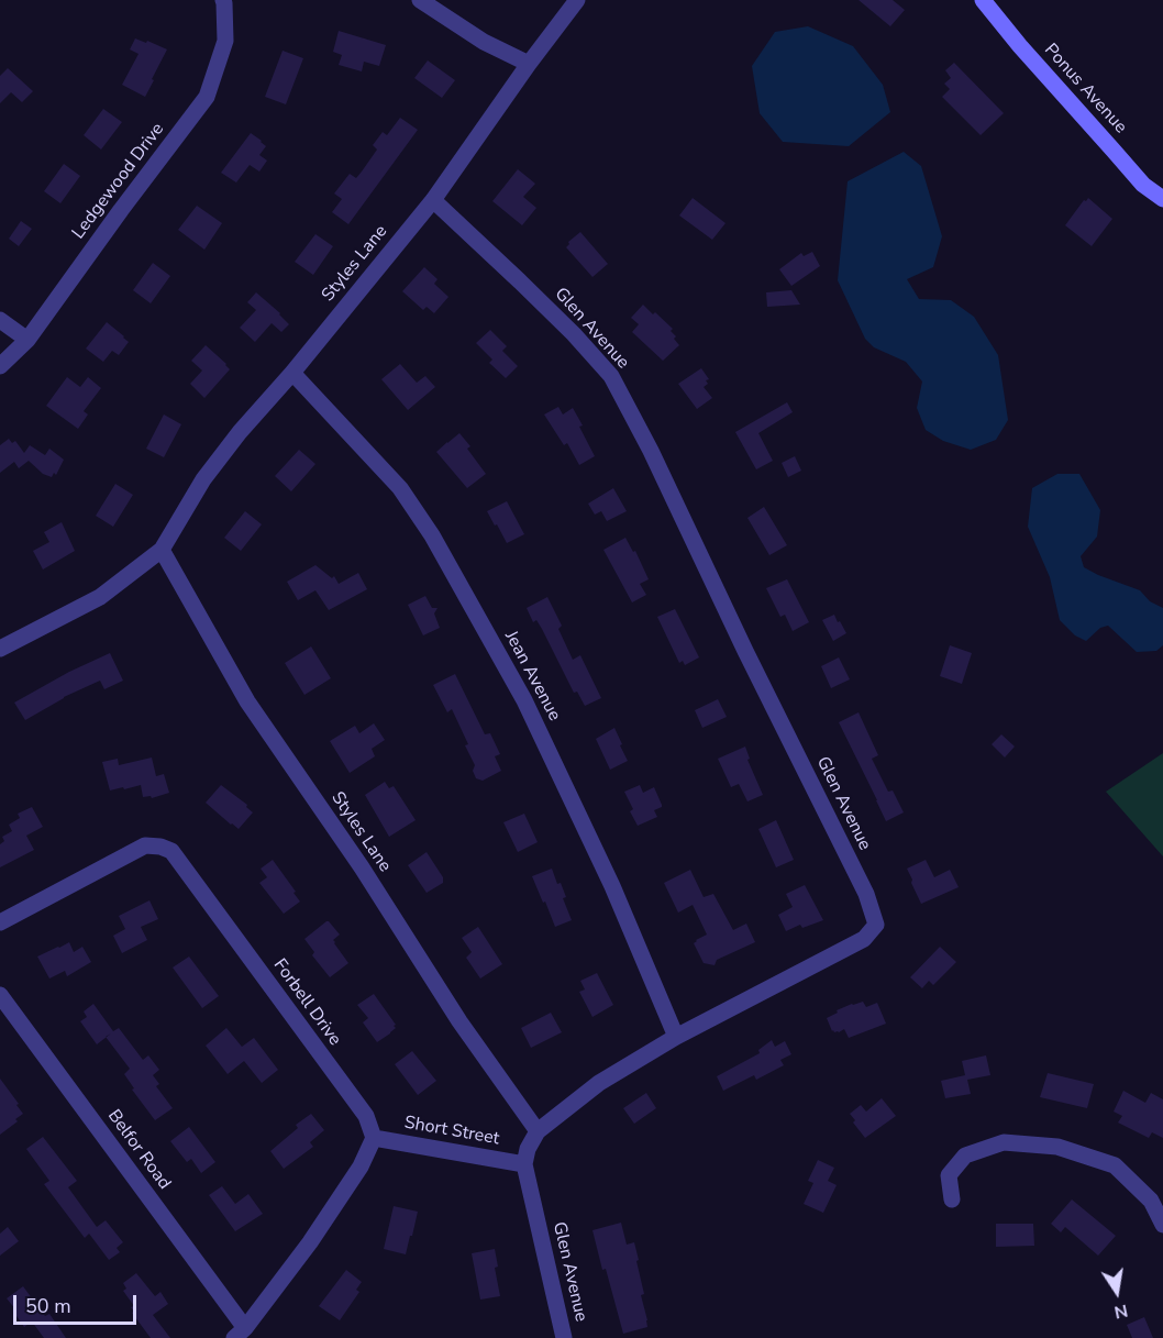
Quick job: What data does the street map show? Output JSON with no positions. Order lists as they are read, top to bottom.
{
  "streets": {
    "street": [
      "Ponus Avenue",
      "Ledgewood Drive",
      "Styles Lane",
      "Glen Avenue",
      "Jean Avenue",
      "Forbell Drive",
      "Short Street",
      "Belfor Road"
    ]
  },
  "crossings": [
    ["Styles Lane", "Glen Avenue"],
    ["Styles Lane", "Jean Avenue"],
    ["Glen Avenue", "Jean Avenue"],
    ["Glen Avenue", "Short Street"],
    ["Forbell Drive", "Short Street"]
  ],
  "scale_bar": "50 m",
  "north": "bottom"
}
